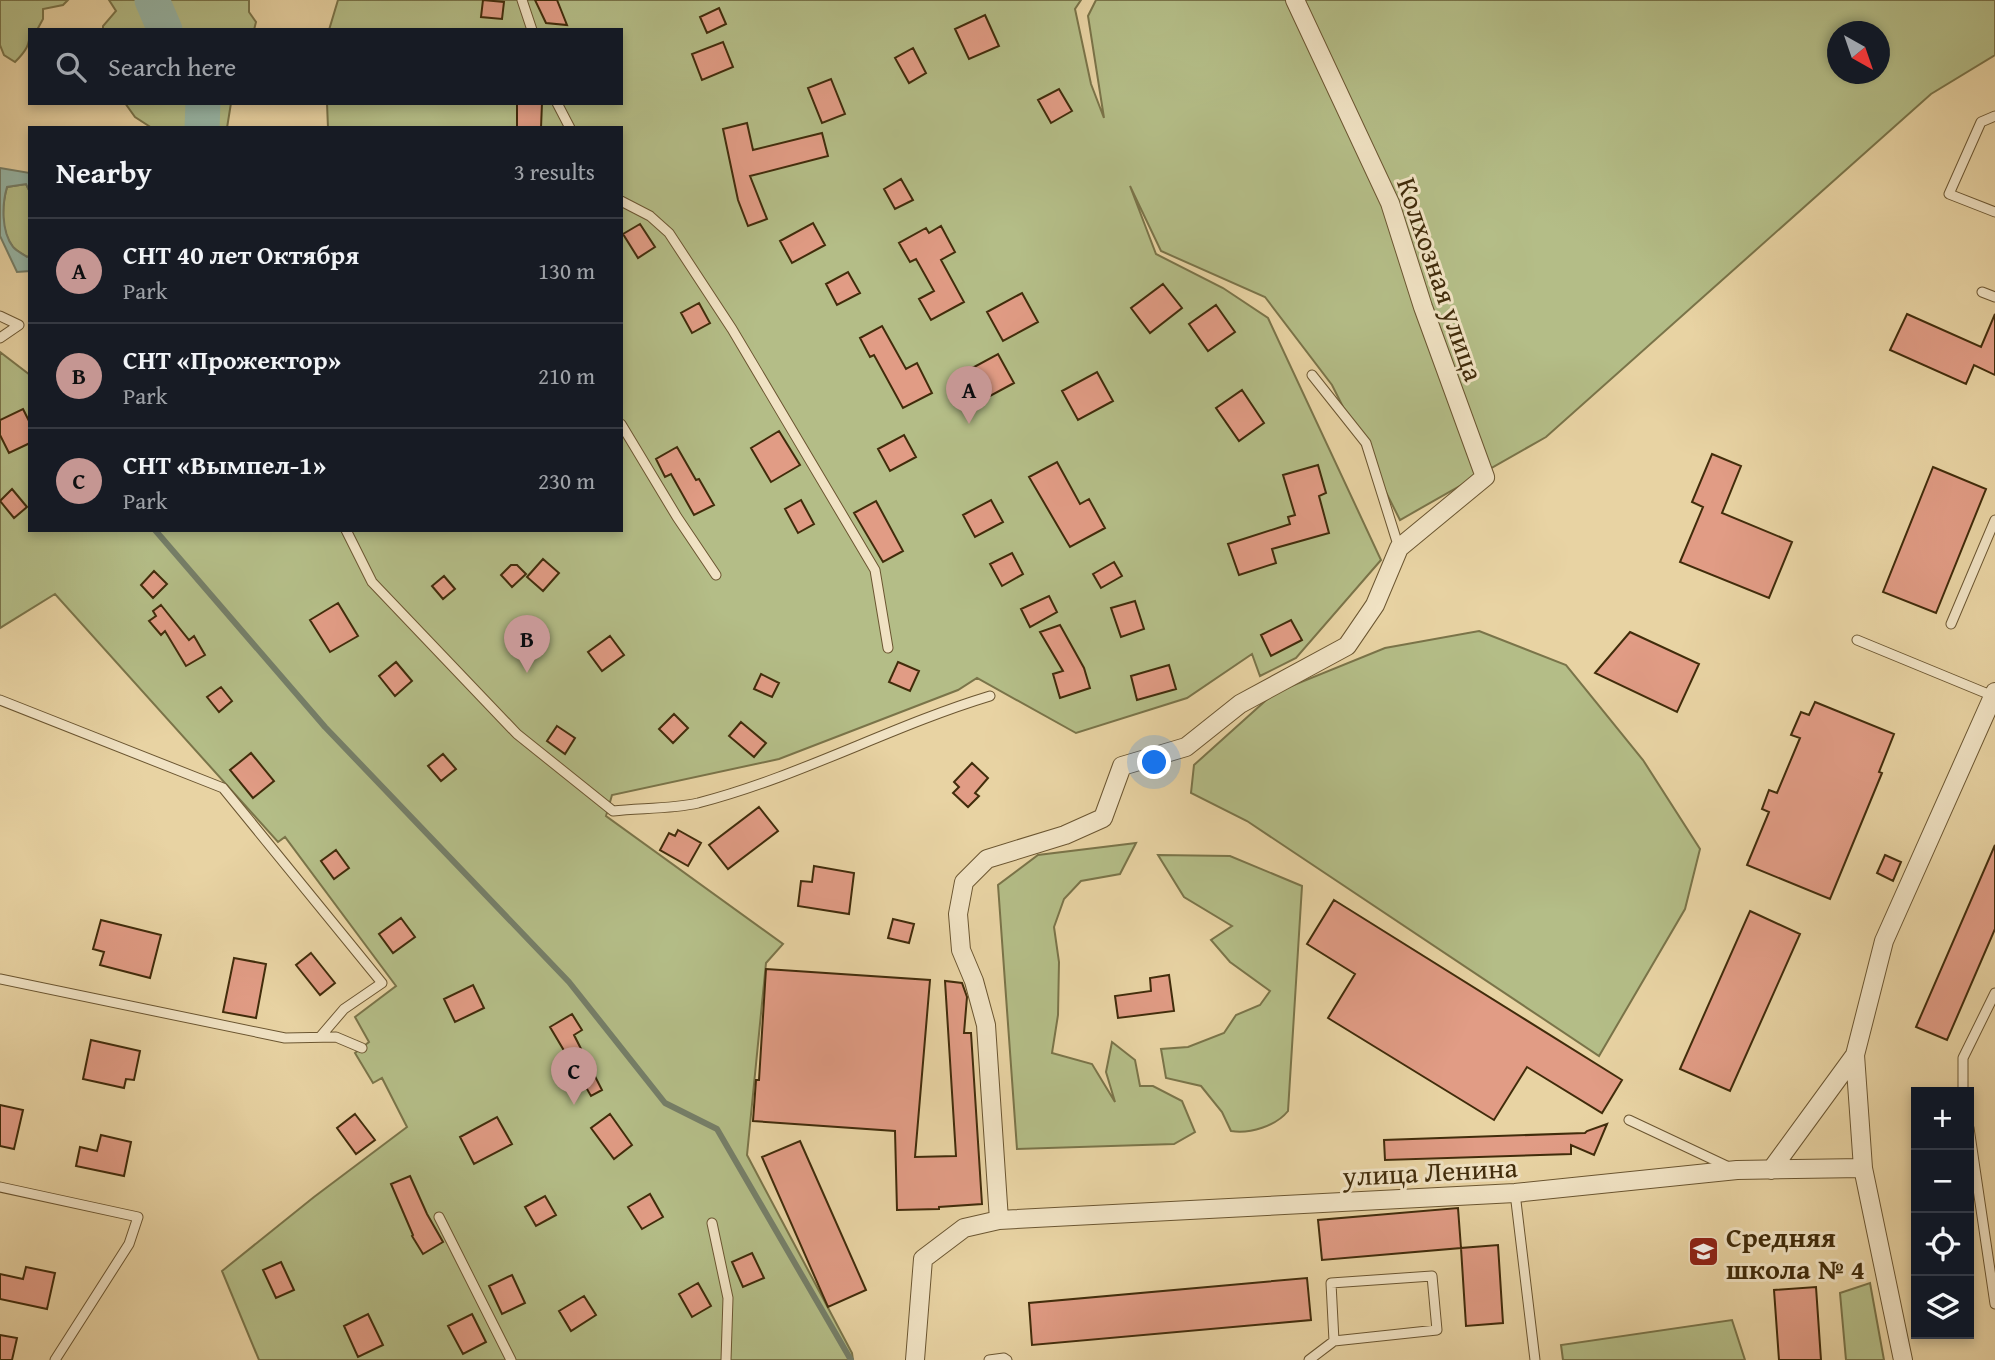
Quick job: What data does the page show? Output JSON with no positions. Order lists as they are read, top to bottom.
{
  "streets": {
    "street": ["Колхозная улица", "улица Ленина"]
  },
  "places": {
    "school or university": ["Средняя школа № 4"]
  },
  "north": "bottom right",
  "page": {
    "search": "Search here",
    "heading": ["Nearby", "3 results"],
    "list": [
      {
        "mark": "A",
        "name": "СНТ 40 лет Октября",
        "note": "Park",
        "value": "130 m"
      },
      {
        "mark": "B",
        "name": "СНТ «Прожектор»",
        "note": "Park",
        "value": "210 m"
      },
      {
        "mark": "C",
        "name": "СНТ «Вымпел-1»",
        "note": "Park",
        "value": "230 m"
      }
    ],
    "pins": ["A", "B", "C"],
    "map_buttons": ["+", "−"]
  }
}
